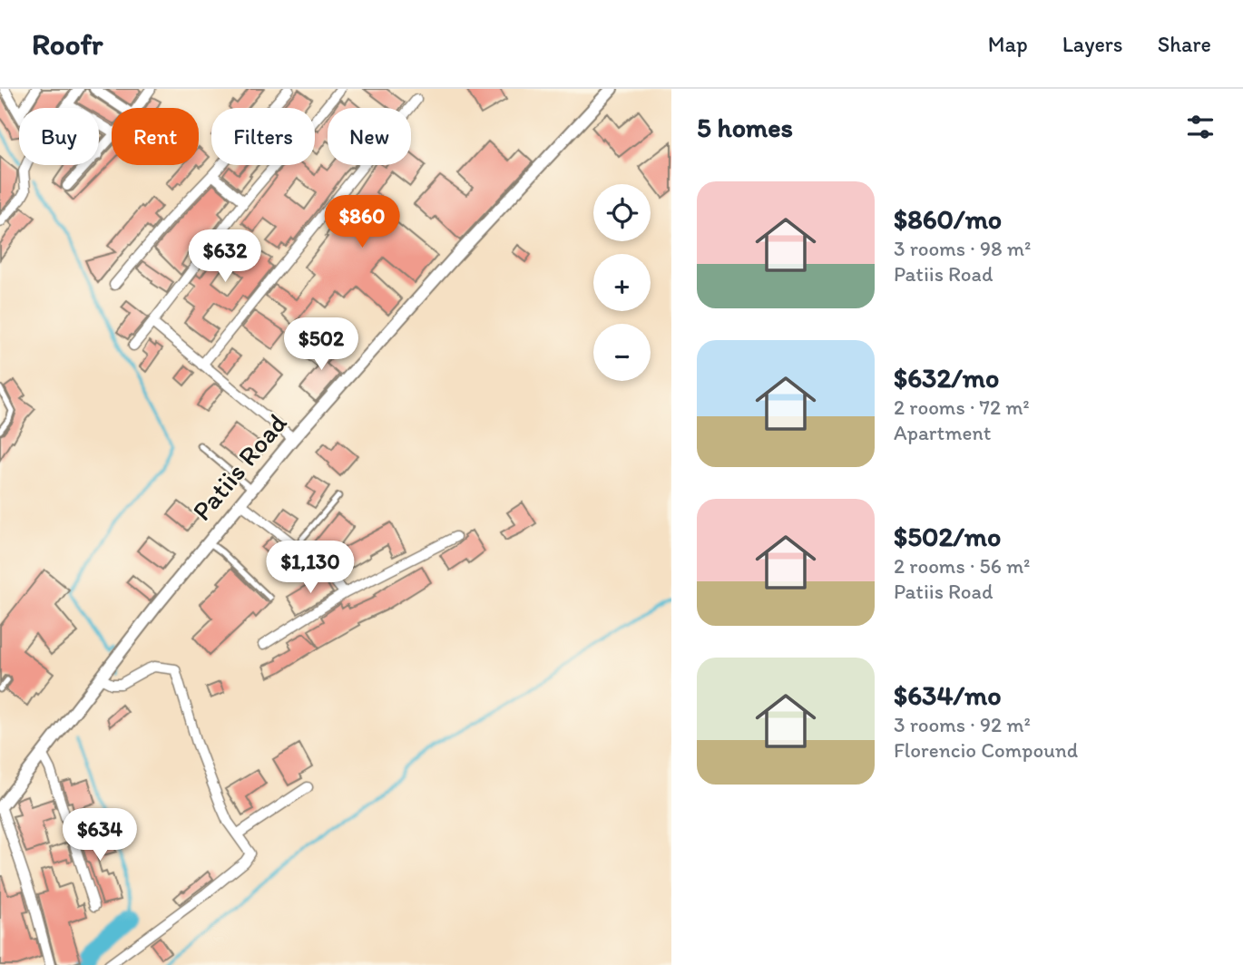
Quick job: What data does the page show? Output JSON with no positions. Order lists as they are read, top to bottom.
{
  "streets": {
    "street": ["Patiis Road"]
  },
  "page": {
    "header": "Roofr",
    "nav": ["Map", "Layers", "Share"],
    "heading": "5 homes",
    "chip": [
      "Buy",
      "Rent",
      "Filters",
      "New"
    ],
    "list": [
      {
        "name": "$860/mo",
        "note": "3 rooms · 98 m² · Patiis Road"
      },
      {
        "name": "$632/mo",
        "note": "2 rooms · 72 m² · Apartment"
      },
      {
        "name": "$502/mo",
        "note": "2 rooms · 56 m² · Patiis Road"
      },
      {
        "name": "$634/mo",
        "note": "3 rooms · 92 m² · Florencio Compound"
      }
    ],
    "map_buttons": ["+", "−"],
    "price": [
      "$860",
      "$632",
      "$502",
      "$1,130",
      "$634"
    ]
  }
}
